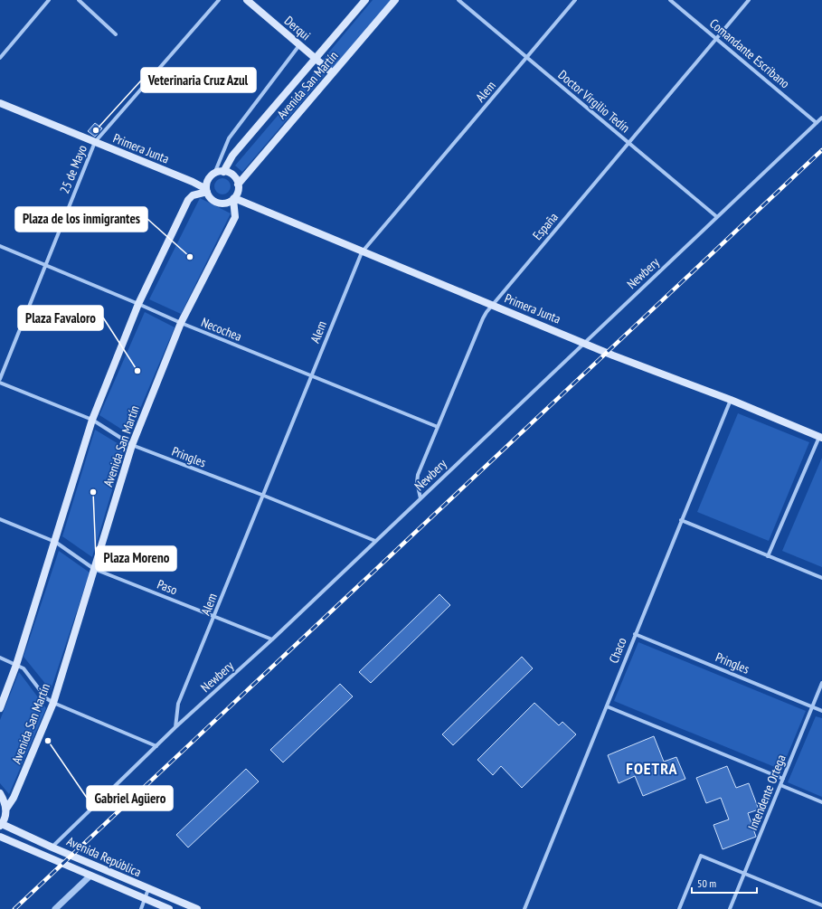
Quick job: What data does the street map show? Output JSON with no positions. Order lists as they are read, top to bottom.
{
  "streets": {
    "main road": [
      "Derqui",
      "Avenida San Martín",
      "Primera Junta",
      "Avenida República"
    ],
    "street": [
      "Comandante Escribano",
      "Alem",
      "Doctor Virgilio Tedín",
      "25 de Mayo",
      "España",
      "Newbery",
      "Necochea",
      "Pringles",
      "Paso",
      "Chaco",
      "Intendente Ortega"
    ]
  },
  "crossings": [
    ["Derqui", "Avenida San Martín"],
    ["Comandante Escribano", "España"],
    ["Comandante Escribano", "Newbery"],
    ["Avenida San Martín", "Primera Junta"],
    ["Avenida San Martín", "Necochea"],
    ["Avenida San Martín", "Pringles"],
    ["Avenida San Martín", "Paso"],
    ["Avenida San Martín", "Avenida República"],
    ["Alem", "Doctor Virgilio Tedín"],
    ["Alem", "Primera Junta"],
    ["Alem", "Newbery"],
    ["Alem", "Necochea"],
    ["Alem", "Pringles"],
    ["Alem", "Paso"],
    ["Doctor Virgilio Tedín", "España"],
    ["Doctor Virgilio Tedín", "Newbery"],
    ["Primera Junta", "25 de Mayo"],
    ["Primera Junta", "España"],
    ["Primera Junta", "Newbery"],
    ["Primera Junta", "Chaco"],
    ["25 de Mayo", "Necochea"],
    ["España", "Newbery"],
    ["España", "Necochea"],
    ["Newbery", "Pringles"],
    ["Newbery", "Paso"],
    ["Newbery", "Avenida República"],
    ["Pringles", "Chaco"],
    ["Pringles", "Intendente Ortega"]
  ],
  "districts": ["FOETRA"],
  "places": [
    "Veterinaria Cruz Azul",
    "Plaza de los inmigrantes",
    "Plaza Favaloro",
    "Plaza Moreno",
    "Gabriel Agüero"
  ],
  "scale_bar": "50 m"
}
